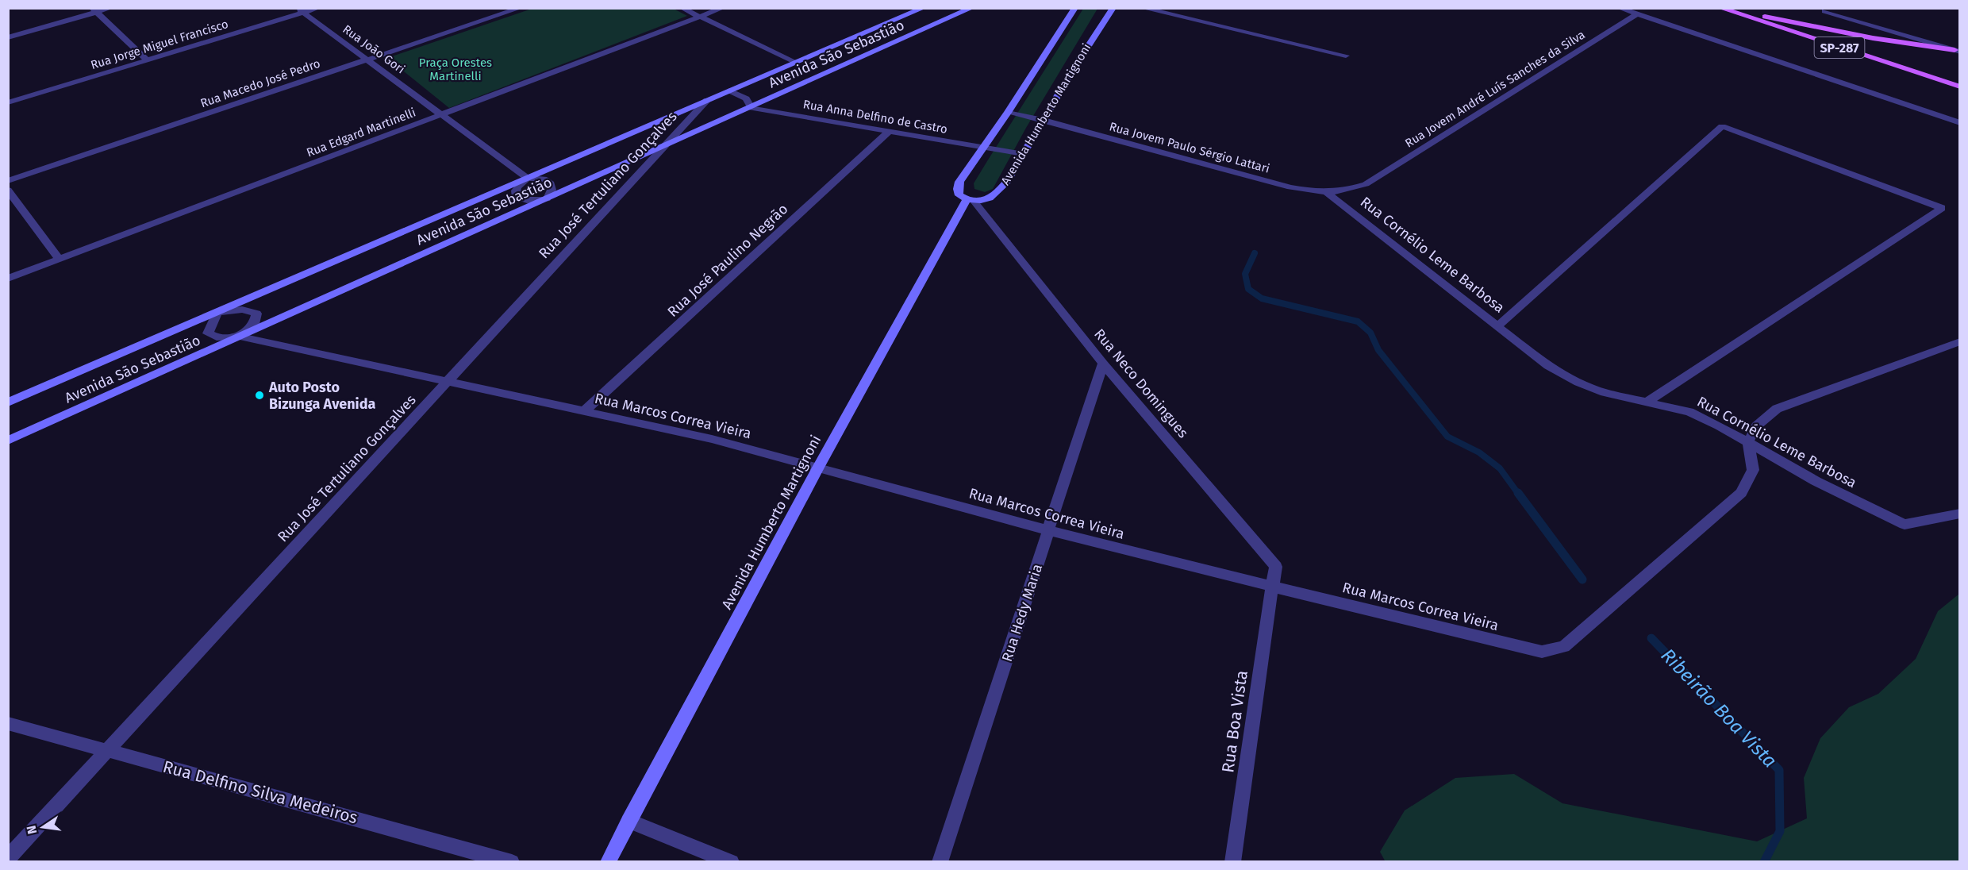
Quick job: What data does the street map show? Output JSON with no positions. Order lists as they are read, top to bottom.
{
  "streets": {
    "main road": ["SP-287", "Avenida São Sebastião", "Avenida Humberto Martignoni"],
    "street": [
      "Rua Jorge Miguel Francisco",
      "Rua João Gori",
      "Rua Macedo José Pedro",
      "Rua Jovem André Luís Sanches da Silva",
      "Rua Anna Delfino de Castro",
      "Rua Edgard Martinelli",
      "Rua Jovem Paulo Sérgio Lattari",
      "Rua José Tertuliano Gonçalves",
      "Rua Cornélio Leme Barbosa",
      "Rua José Paulino Negrão",
      "Rua Neco Domingues",
      "Rua Marcos Correa Vieira",
      "Rua Hedy Maria",
      "Rua Boa Vista",
      "Rua Delfino Silva Medeiros"
    ]
  },
  "crossings": [
    ["Rua Jorge Miguel Francisco", "Rua João Gori"],
    ["Rua João Gori", "Avenida São Sebastião"],
    ["Rua João Gori", "Rua Macedo José Pedro"],
    ["Rua João Gori", "Rua Edgard Martinelli"],
    ["Avenida São Sebastião", "Rua Anna Delfino de Castro"],
    ["Avenida São Sebastião", "Rua José Tertuliano Gonçalves"],
    ["Avenida São Sebastião", "Rua Marcos Correa Vieira"],
    ["Rua Jovem André Luís Sanches da Silva", "Rua Jovem Paulo Sérgio Lattari"],
    ["Avenida Humberto Martignoni", "Rua Anna Delfino de Castro"],
    ["Avenida Humberto Martignoni", "Rua Jovem Paulo Sérgio Lattari"],
    ["Avenida Humberto Martignoni", "Rua Neco Domingues"],
    ["Avenida Humberto Martignoni", "Rua Marcos Correa Vieira"],
    ["Rua Anna Delfino de Castro", "Rua José Paulino Negrão"],
    ["Rua Jovem Paulo Sérgio Lattari", "Rua Cornélio Leme Barbosa"],
    ["Rua José Tertuliano Gonçalves", "Rua Marcos Correa Vieira"],
    ["Rua José Tertuliano Gonçalves", "Rua Delfino Silva Medeiros"],
    ["Rua Cornélio Leme Barbosa", "Rua Marcos Correa Vieira"],
    ["Rua José Paulino Negrão", "Rua Marcos Correa Vieira"],
    ["Rua Neco Domingues", "Rua Marcos Correa Vieira"],
    ["Rua Neco Domingues", "Rua Hedy Maria"],
    ["Rua Neco Domingues", "Rua Boa Vista"],
    ["Rua Marcos Correa Vieira", "Rua Hedy Maria"],
    ["Rua Marcos Correa Vieira", "Rua Boa Vista"]
  ],
  "water": ["Ribeirão Boa Vista"],
  "parks": ["Praça Orestes Martinelli"],
  "places": ["Auto Posto Bizunga Avenida"],
  "north": "left"
}
